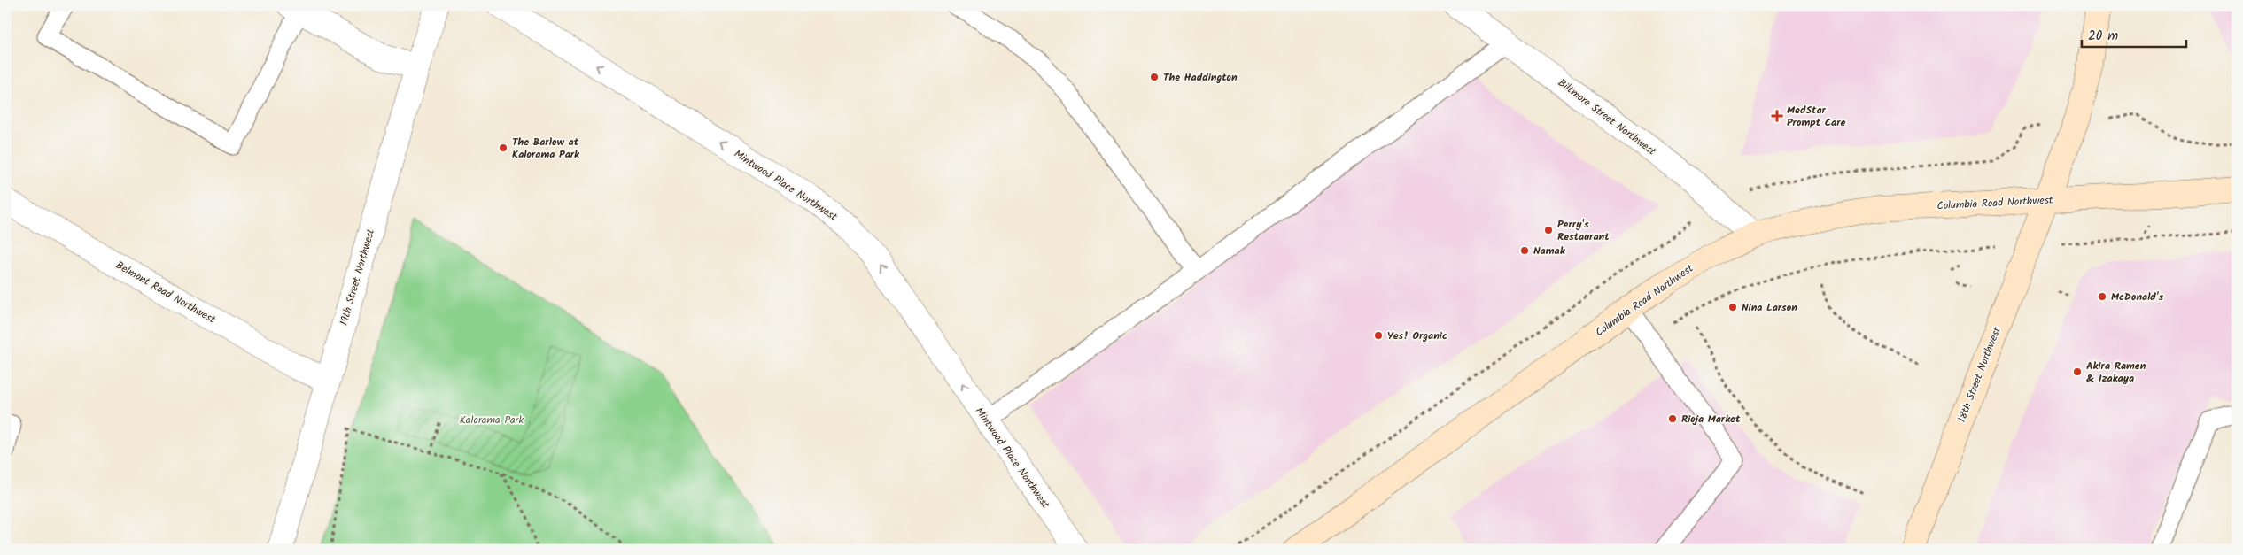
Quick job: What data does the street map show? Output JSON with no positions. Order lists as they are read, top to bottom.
{
  "streets": {
    "main road": ["Columbia Road Northwest", "18th Street Northwest"],
    "street": [
      "Biltmore Street Northwest",
      "Mintwood Place Northwest",
      "19th Street Northwest",
      "Belmont Road Northwest"
    ]
  },
  "crossings": [
    ["Biltmore Street Northwest", "Columbia Road Northwest"],
    ["Columbia Road Northwest", "18th Street Northwest"],
    ["19th Street Northwest", "Belmont Road Northwest"]
  ],
  "one_way": ["Mintwood Place Northwest"],
  "parks": ["Kalorama Park"],
  "places": {
    "other": [
      "The Haddington",
      "The Barlow at Kalorama Park",
      "Perry's Restaurant",
      "Namak",
      "McDonald's",
      "Nina Larson",
      "Yes! Organic",
      "Akira Ramen & Izakaya",
      "Rioja Market"
    ],
    "health": ["MedStar Prompt Care"]
  },
  "scale_bar": "20 m"
}
